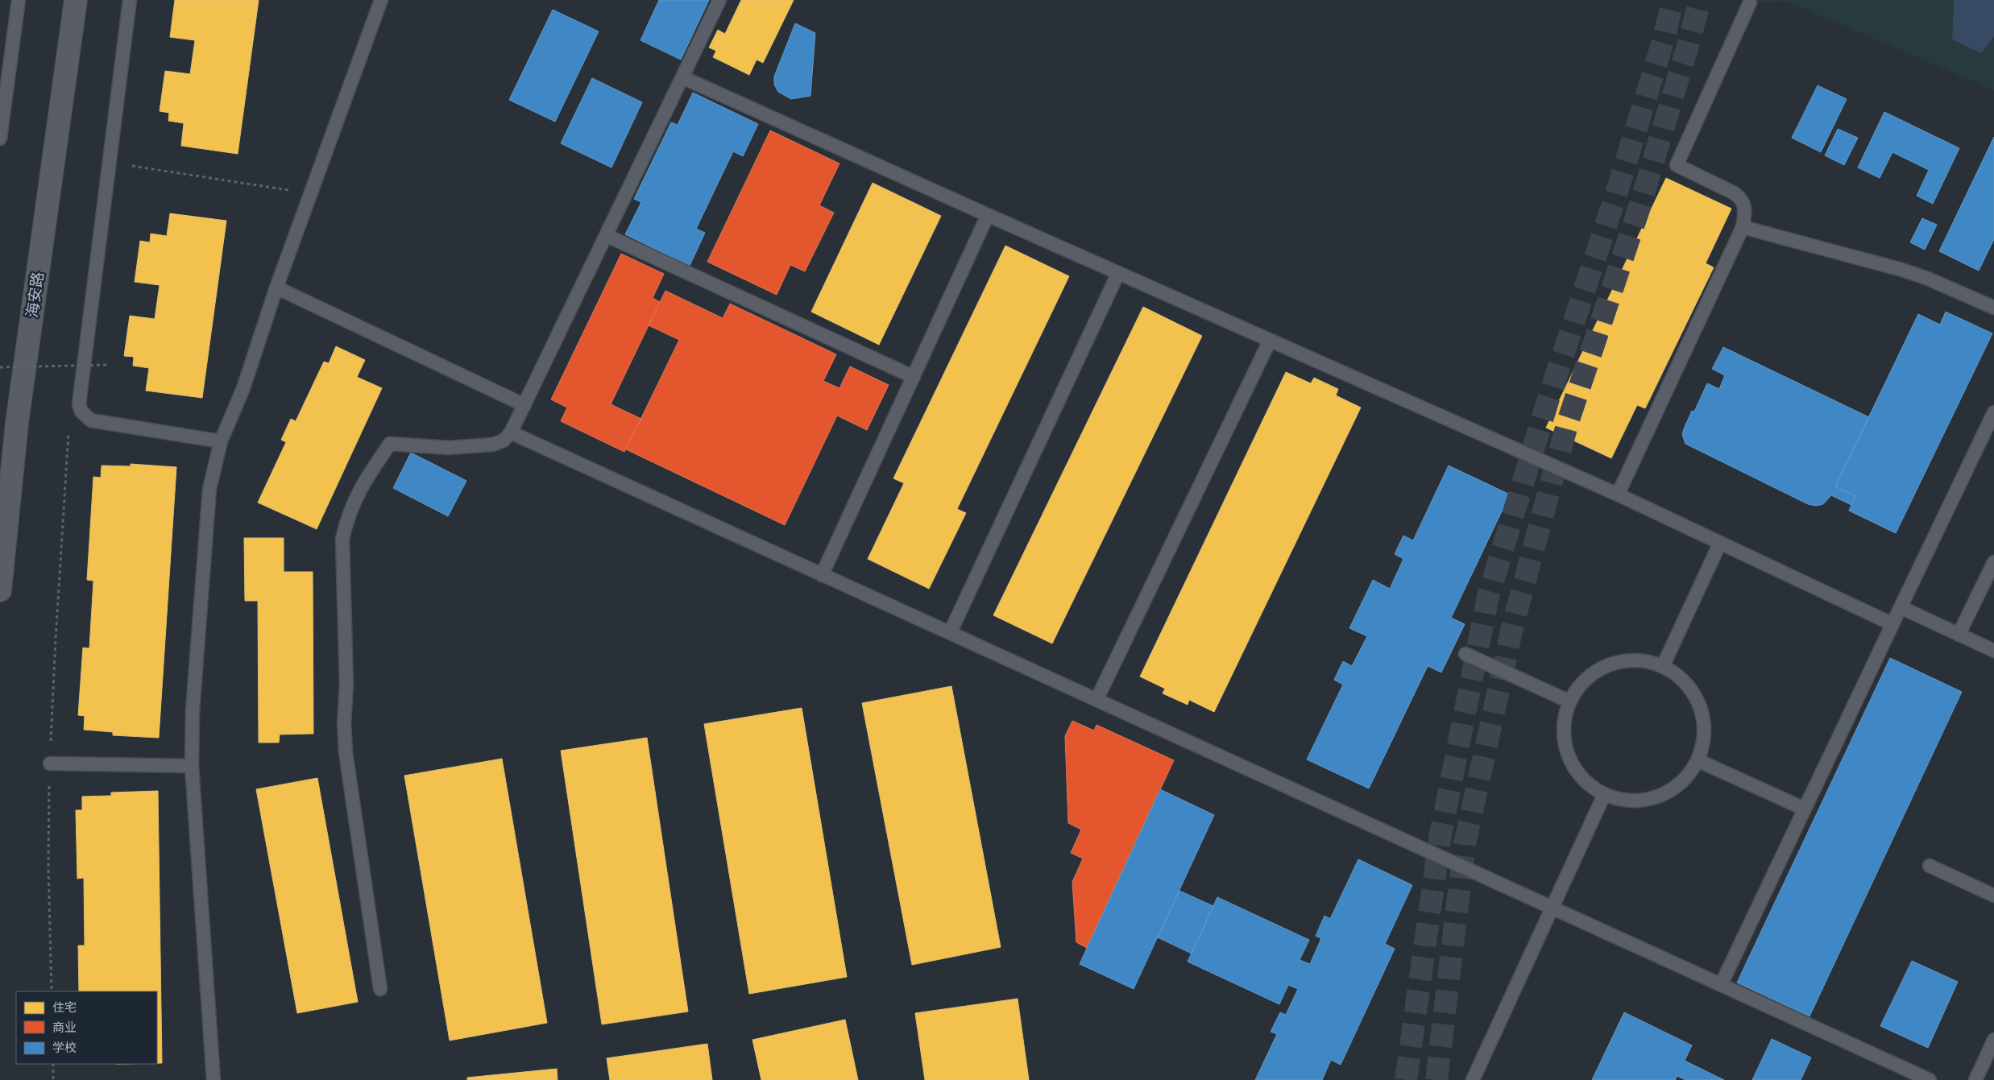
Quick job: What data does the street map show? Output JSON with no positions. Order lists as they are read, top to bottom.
{
  "streets": {
    "street": ["海安路"]
  },
  "legend": ["住宅", "商业", "学校"]
}
